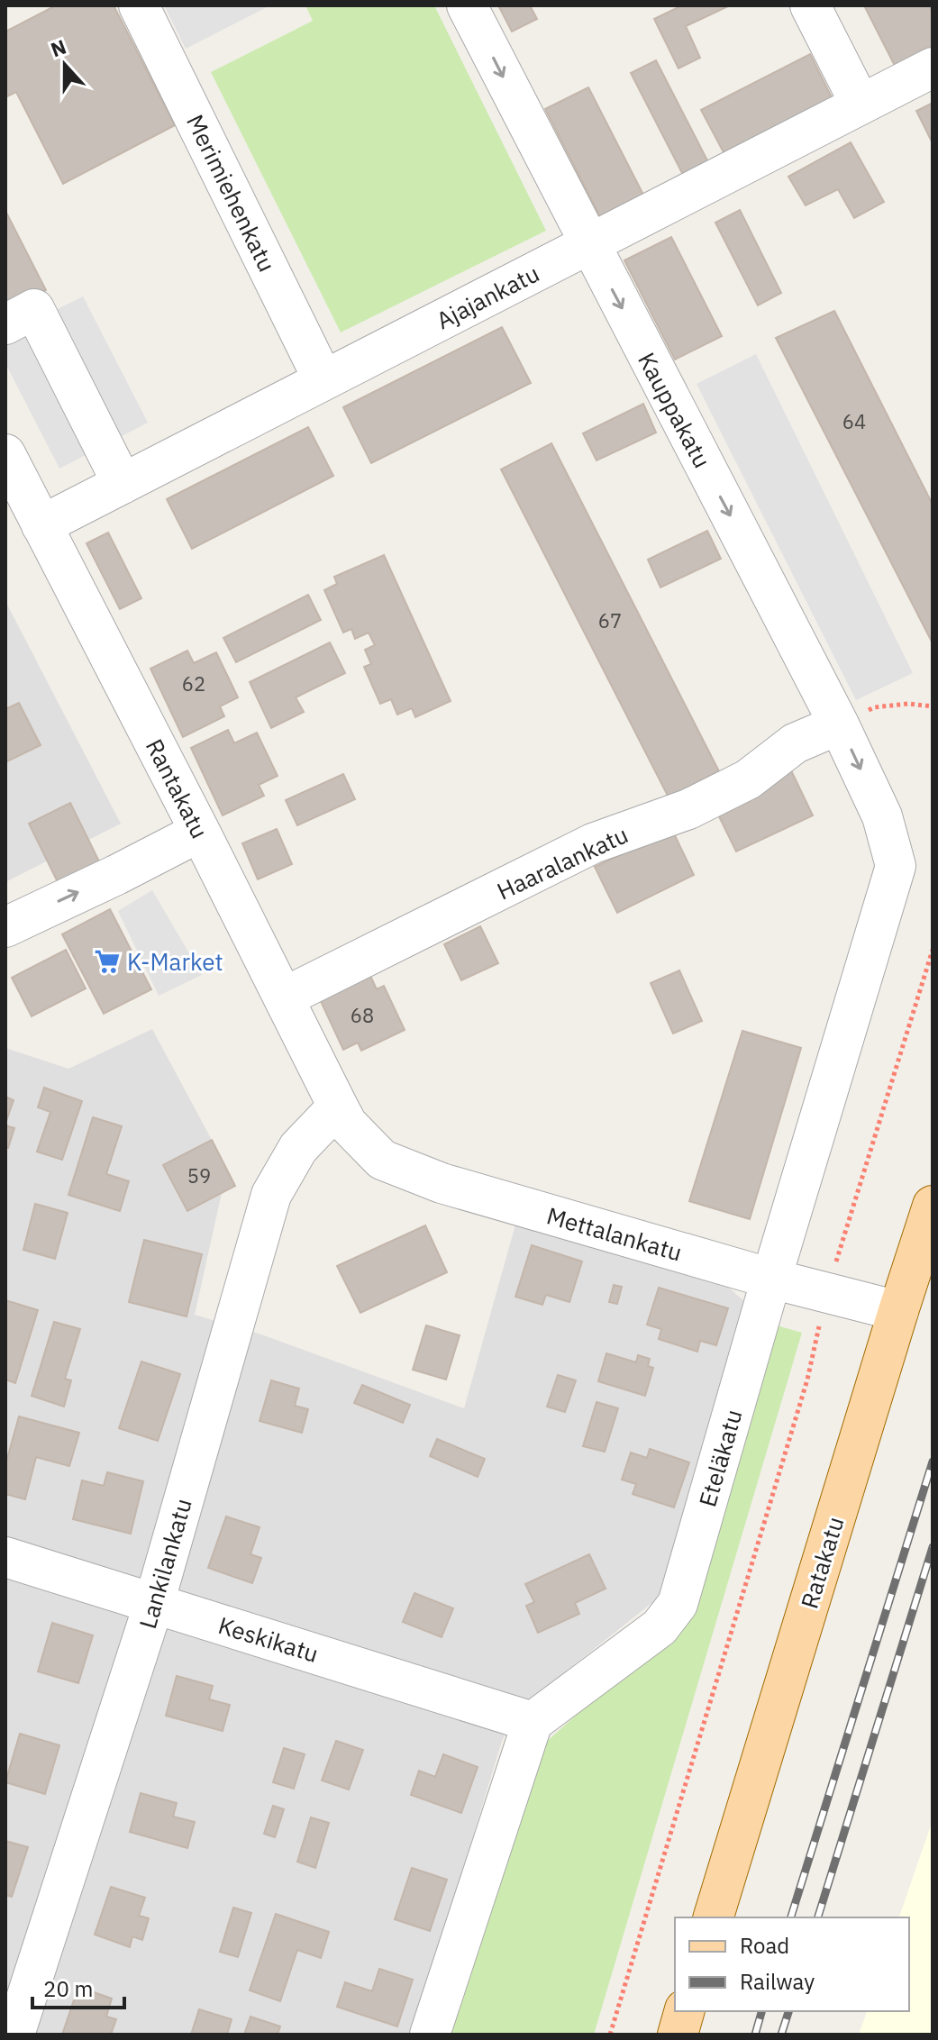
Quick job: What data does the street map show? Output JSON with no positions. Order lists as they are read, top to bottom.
{
  "streets": {
    "main road": ["Ratakatu"],
    "street": [
      "Merimiehenkatu",
      "Ajajankatu",
      "Kauppakatu",
      "Rantakatu",
      "Haaralankatu",
      "Mettalankatu",
      "Eteläkatu",
      "Lankilankatu",
      "Keskikatu"
    ]
  },
  "crossings": [
    ["Merimiehenkatu", "Ajajankatu"],
    ["Ajajankatu", "Kauppakatu"],
    ["Ajajankatu", "Rantakatu"],
    ["Kauppakatu", "Haaralankatu"],
    ["Kauppakatu", "Eteläkatu"],
    ["Rantakatu", "Haaralankatu"],
    ["Rantakatu", "Mettalankatu"],
    ["Rantakatu", "Lankilankatu"],
    ["Mettalankatu", "Eteläkatu"],
    ["Mettalankatu", "Ratakatu"],
    ["Mettalankatu", "Lankilankatu"],
    ["Eteläkatu", "Keskikatu"],
    ["Lankilankatu", "Keskikatu"]
  ],
  "one_way": ["Kauppakatu"],
  "places": {
    "supermarket": ["K-Market"]
  },
  "house_numbers": [
    "64",
    "67",
    "62",
    "68",
    "59"
  ],
  "legend": ["Road", "Railway"],
  "scale_bar": "20 m",
  "north": "top"
}
